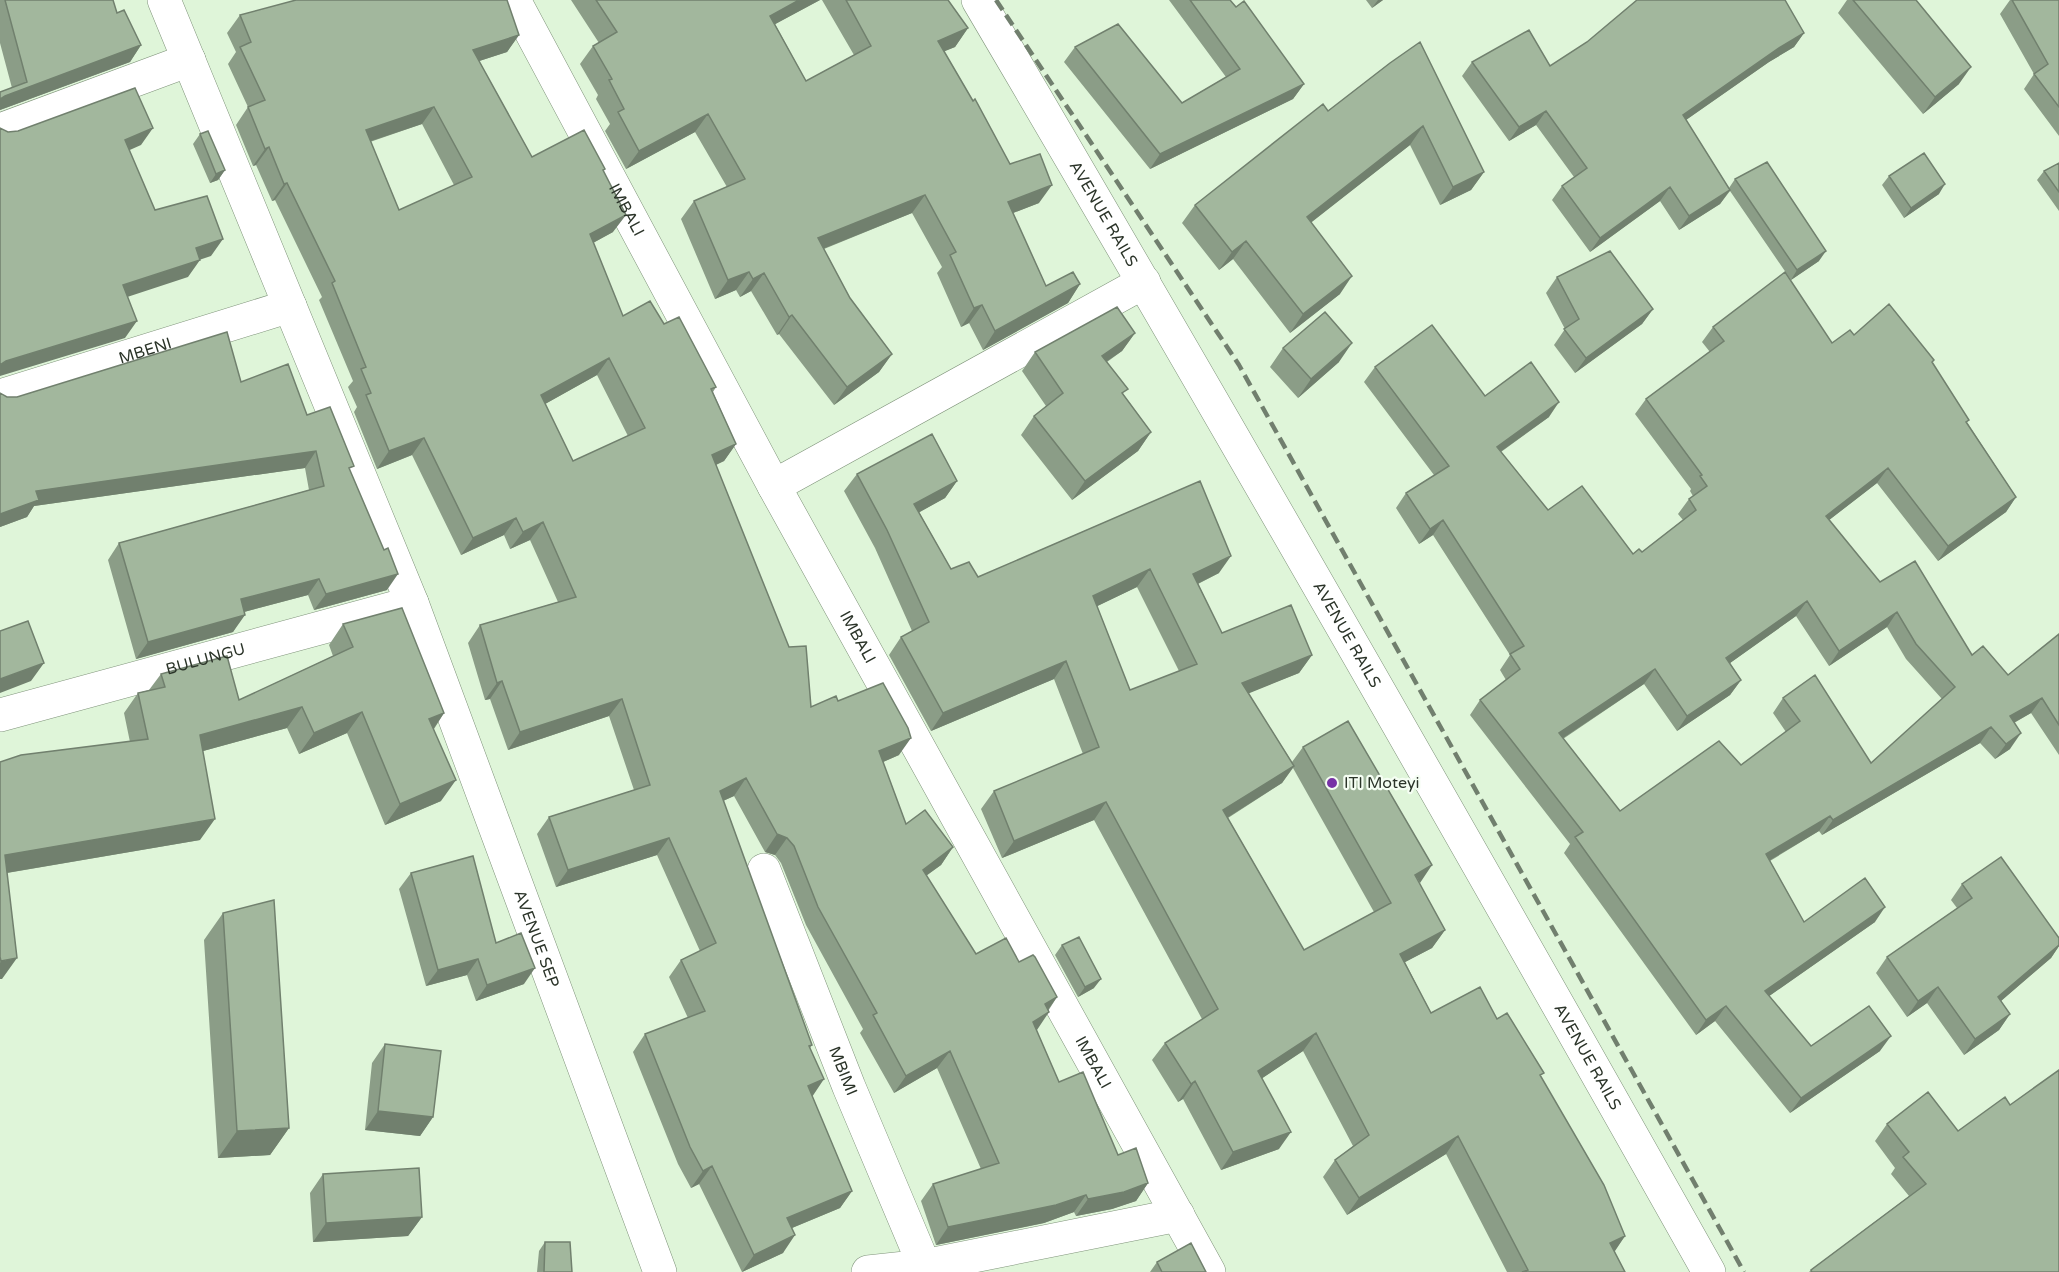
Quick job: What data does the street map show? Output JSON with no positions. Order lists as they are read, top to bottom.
{
  "streets": {
    "street": [
      "IMBALI",
      "AVENUE RAILS",
      "MBENI",
      "BULUNGU",
      "AVENUE SEP",
      "MBIMI"
    ]
  },
  "crossings": [
    ["MBENI", "AVENUE SEP"],
    ["BULUNGU", "AVENUE SEP"]
  ],
  "places": ["ITI Moteyi"]
}
